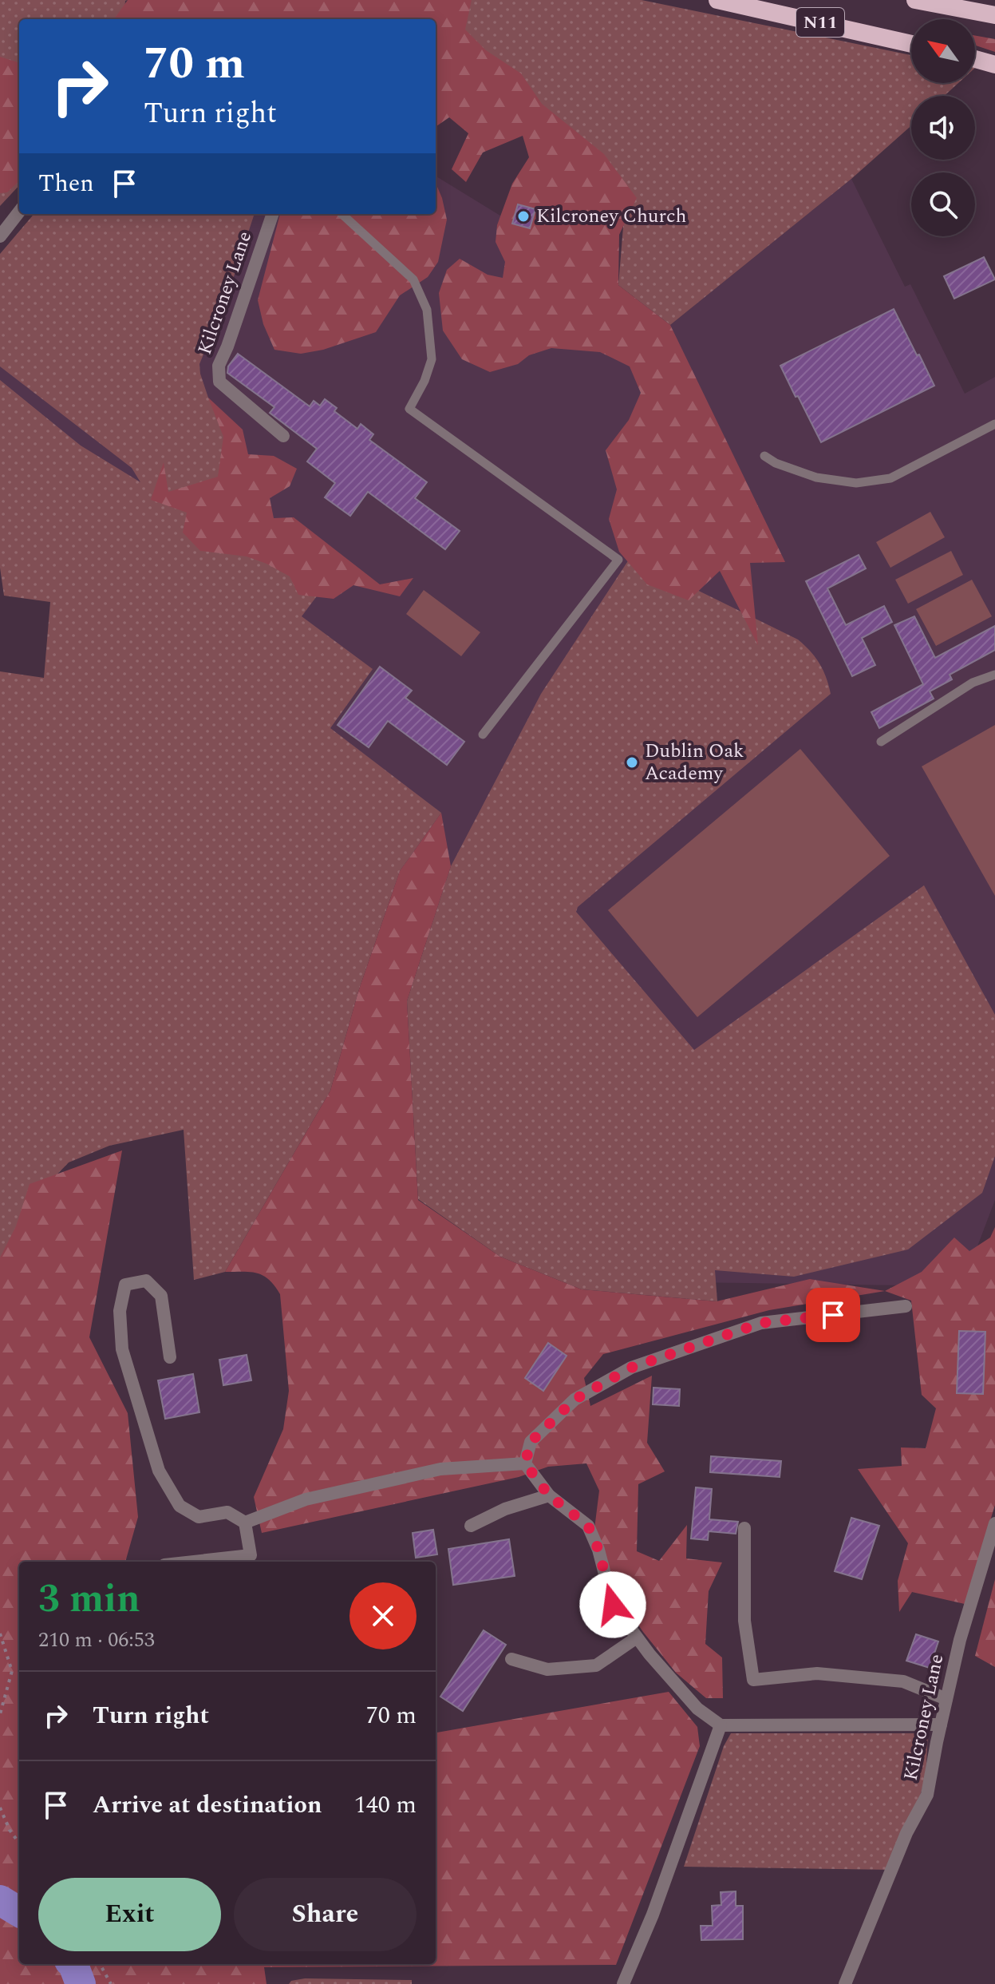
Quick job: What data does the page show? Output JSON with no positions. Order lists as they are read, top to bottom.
{
  "streets": {
    "highway": ["N11"],
    "street": ["Kilcroney Lane"]
  },
  "places": ["Kilcroney Church", "Dublin Oak Academy"],
  "north": "top left",
  "page": {
    "turn": ["70 m", "Turn right"],
    "then": "Then",
    "heading": ["3 min", "210 m · 06:53"],
    "list": [
      {
        "name": "Turn right",
        "value": "70 m"
      },
      {
        "name": "Arrive at destination",
        "value": "140 m"
      }
    ],
    "buttons": ["Exit", "Share"]
  }
}
